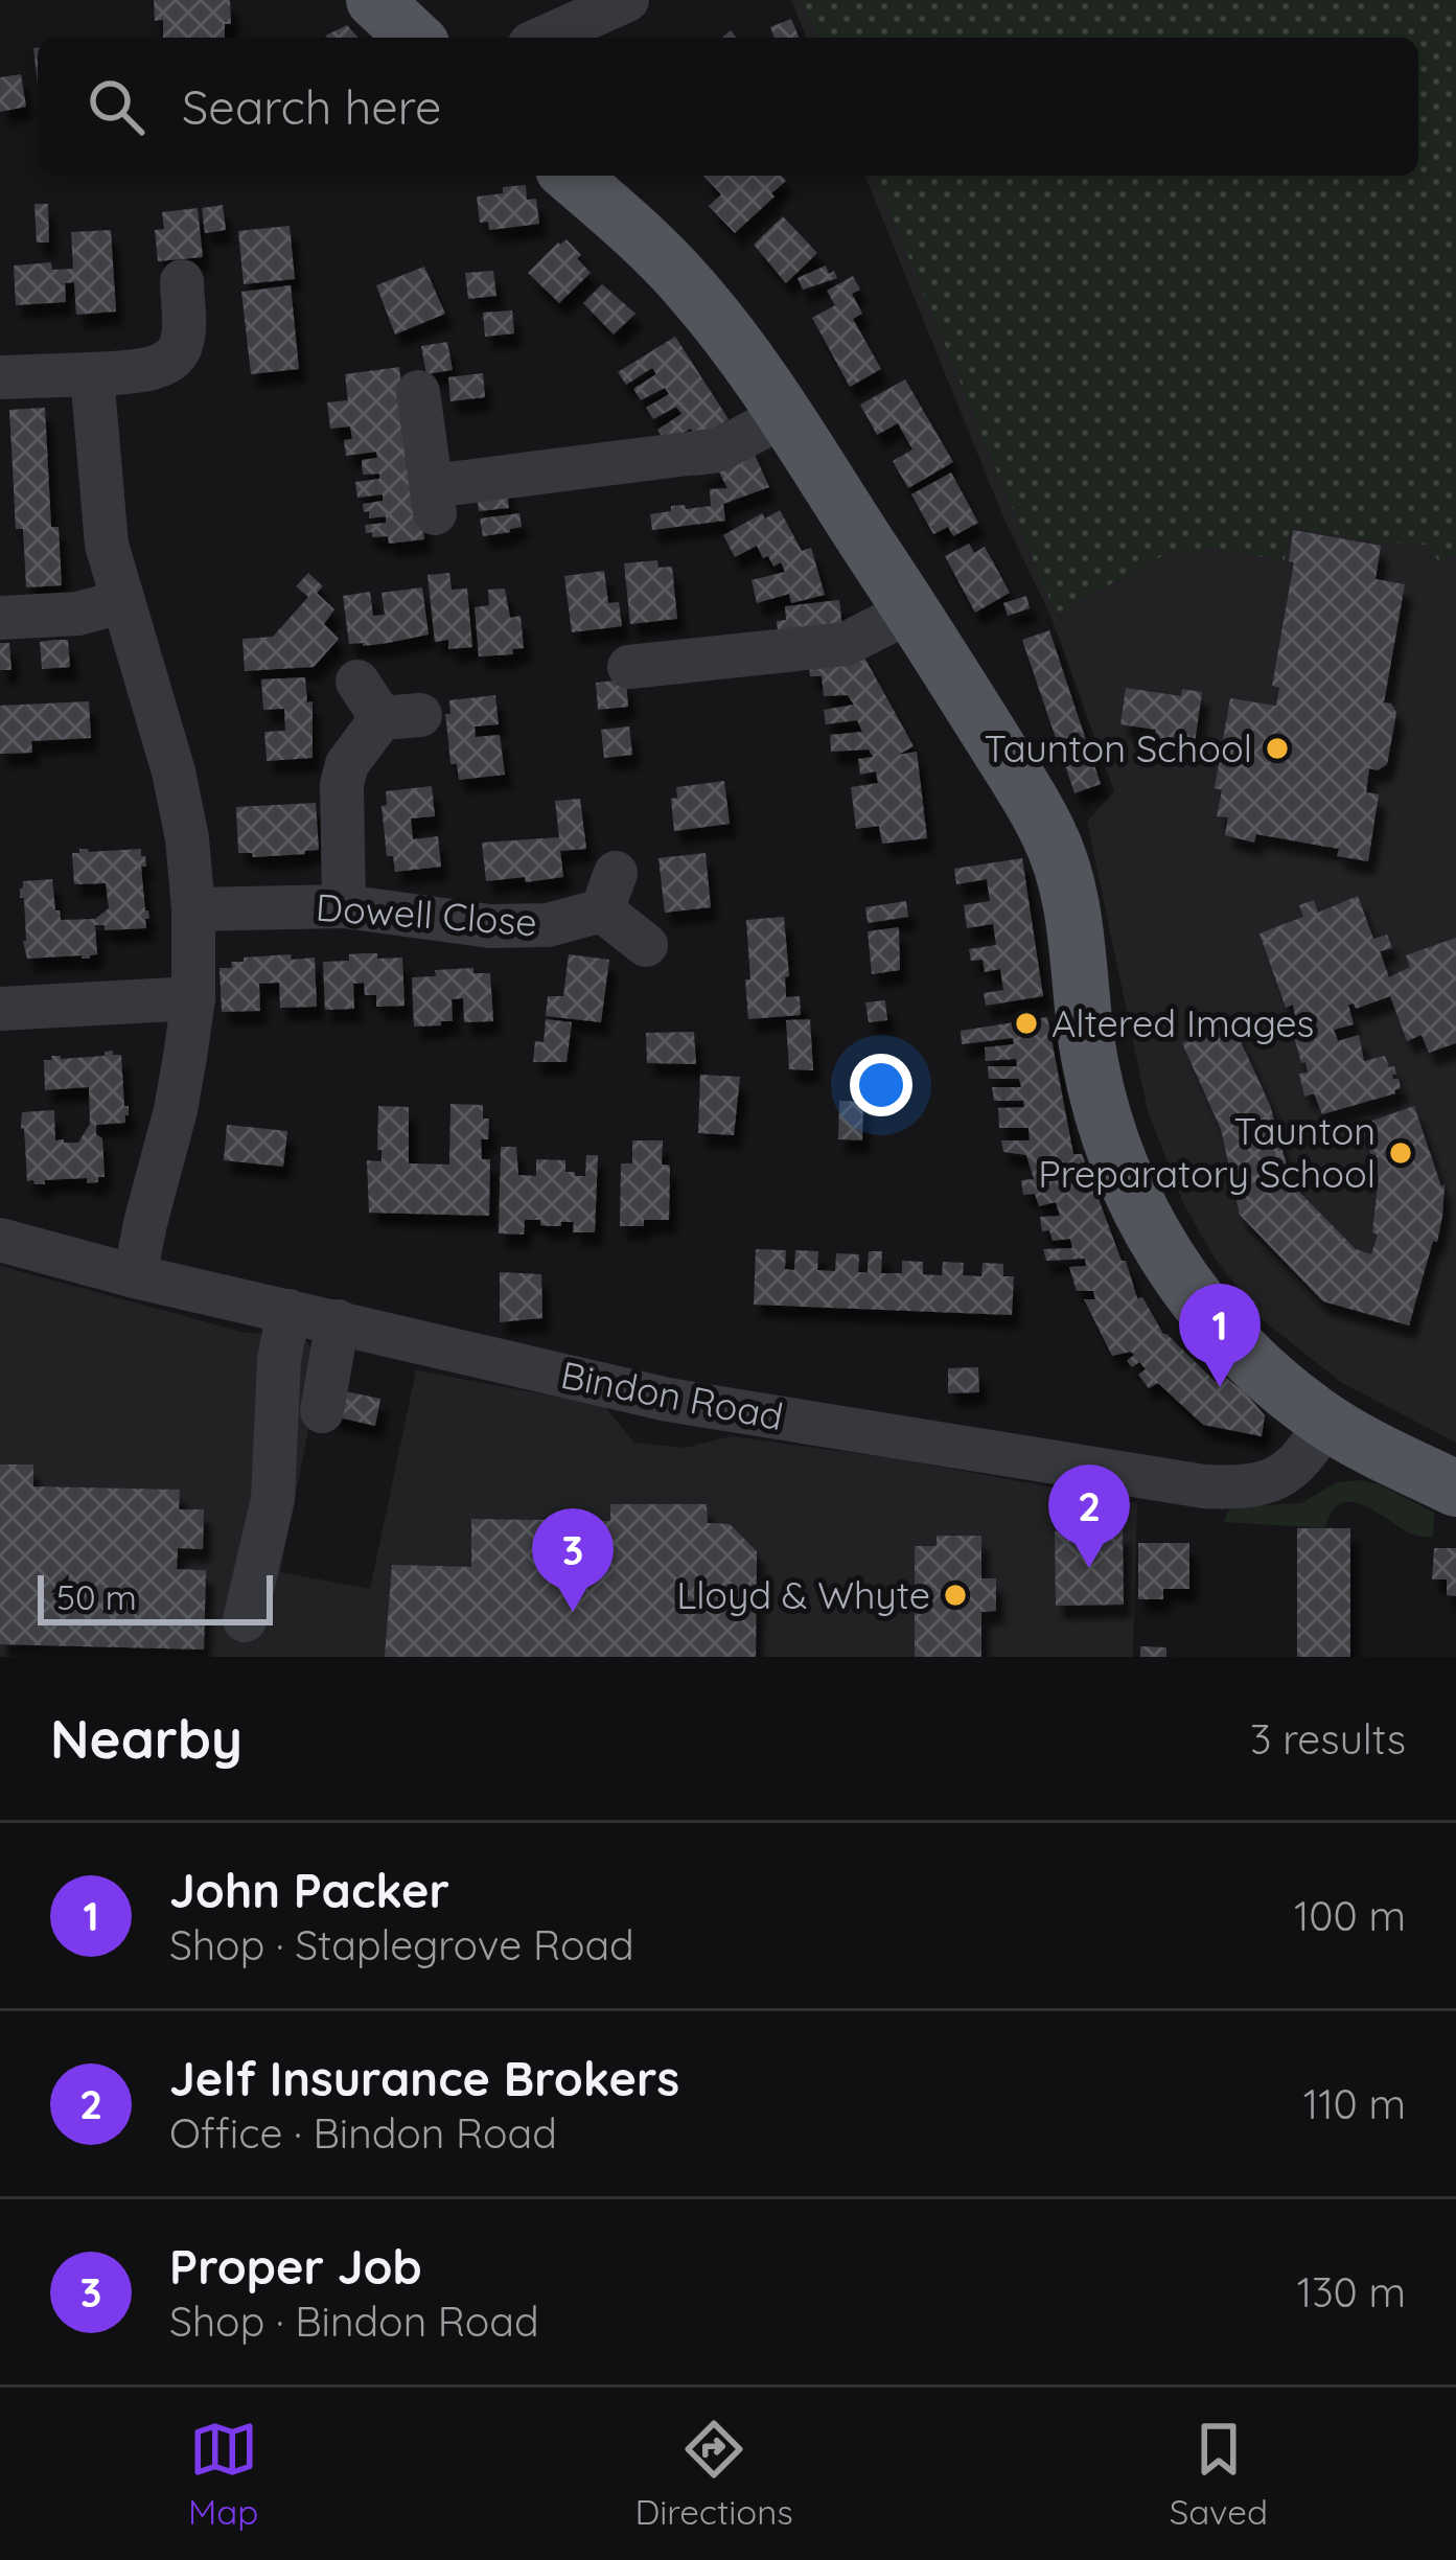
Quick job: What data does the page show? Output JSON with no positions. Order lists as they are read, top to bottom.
{
  "streets": {
    "street": ["Dowell Close", "Bindon Road"]
  },
  "places": [
    "Taunton School",
    "Altered Images",
    "Taunton Preparatory School",
    "Lloyd & Whyte"
  ],
  "scale_bar": "50 m",
  "page": {
    "search": "Search here",
    "pins": ["1", "2", "3"],
    "scale": "50 m",
    "heading": ["Nearby", "3 results"],
    "list": [
      {
        "mark": "1",
        "name": "John Packer",
        "note": "Shop · Staplegrove Road",
        "value": "100 m"
      },
      {
        "mark": "2",
        "name": "Jelf Insurance Brokers",
        "note": "Office · Bindon Road",
        "value": "110 m"
      },
      {
        "mark": "3",
        "name": "Proper Job",
        "note": "Shop · Bindon Road",
        "value": "130 m"
      }
    ],
    "nav": ["Map", "Directions", "Saved"]
  }
}
